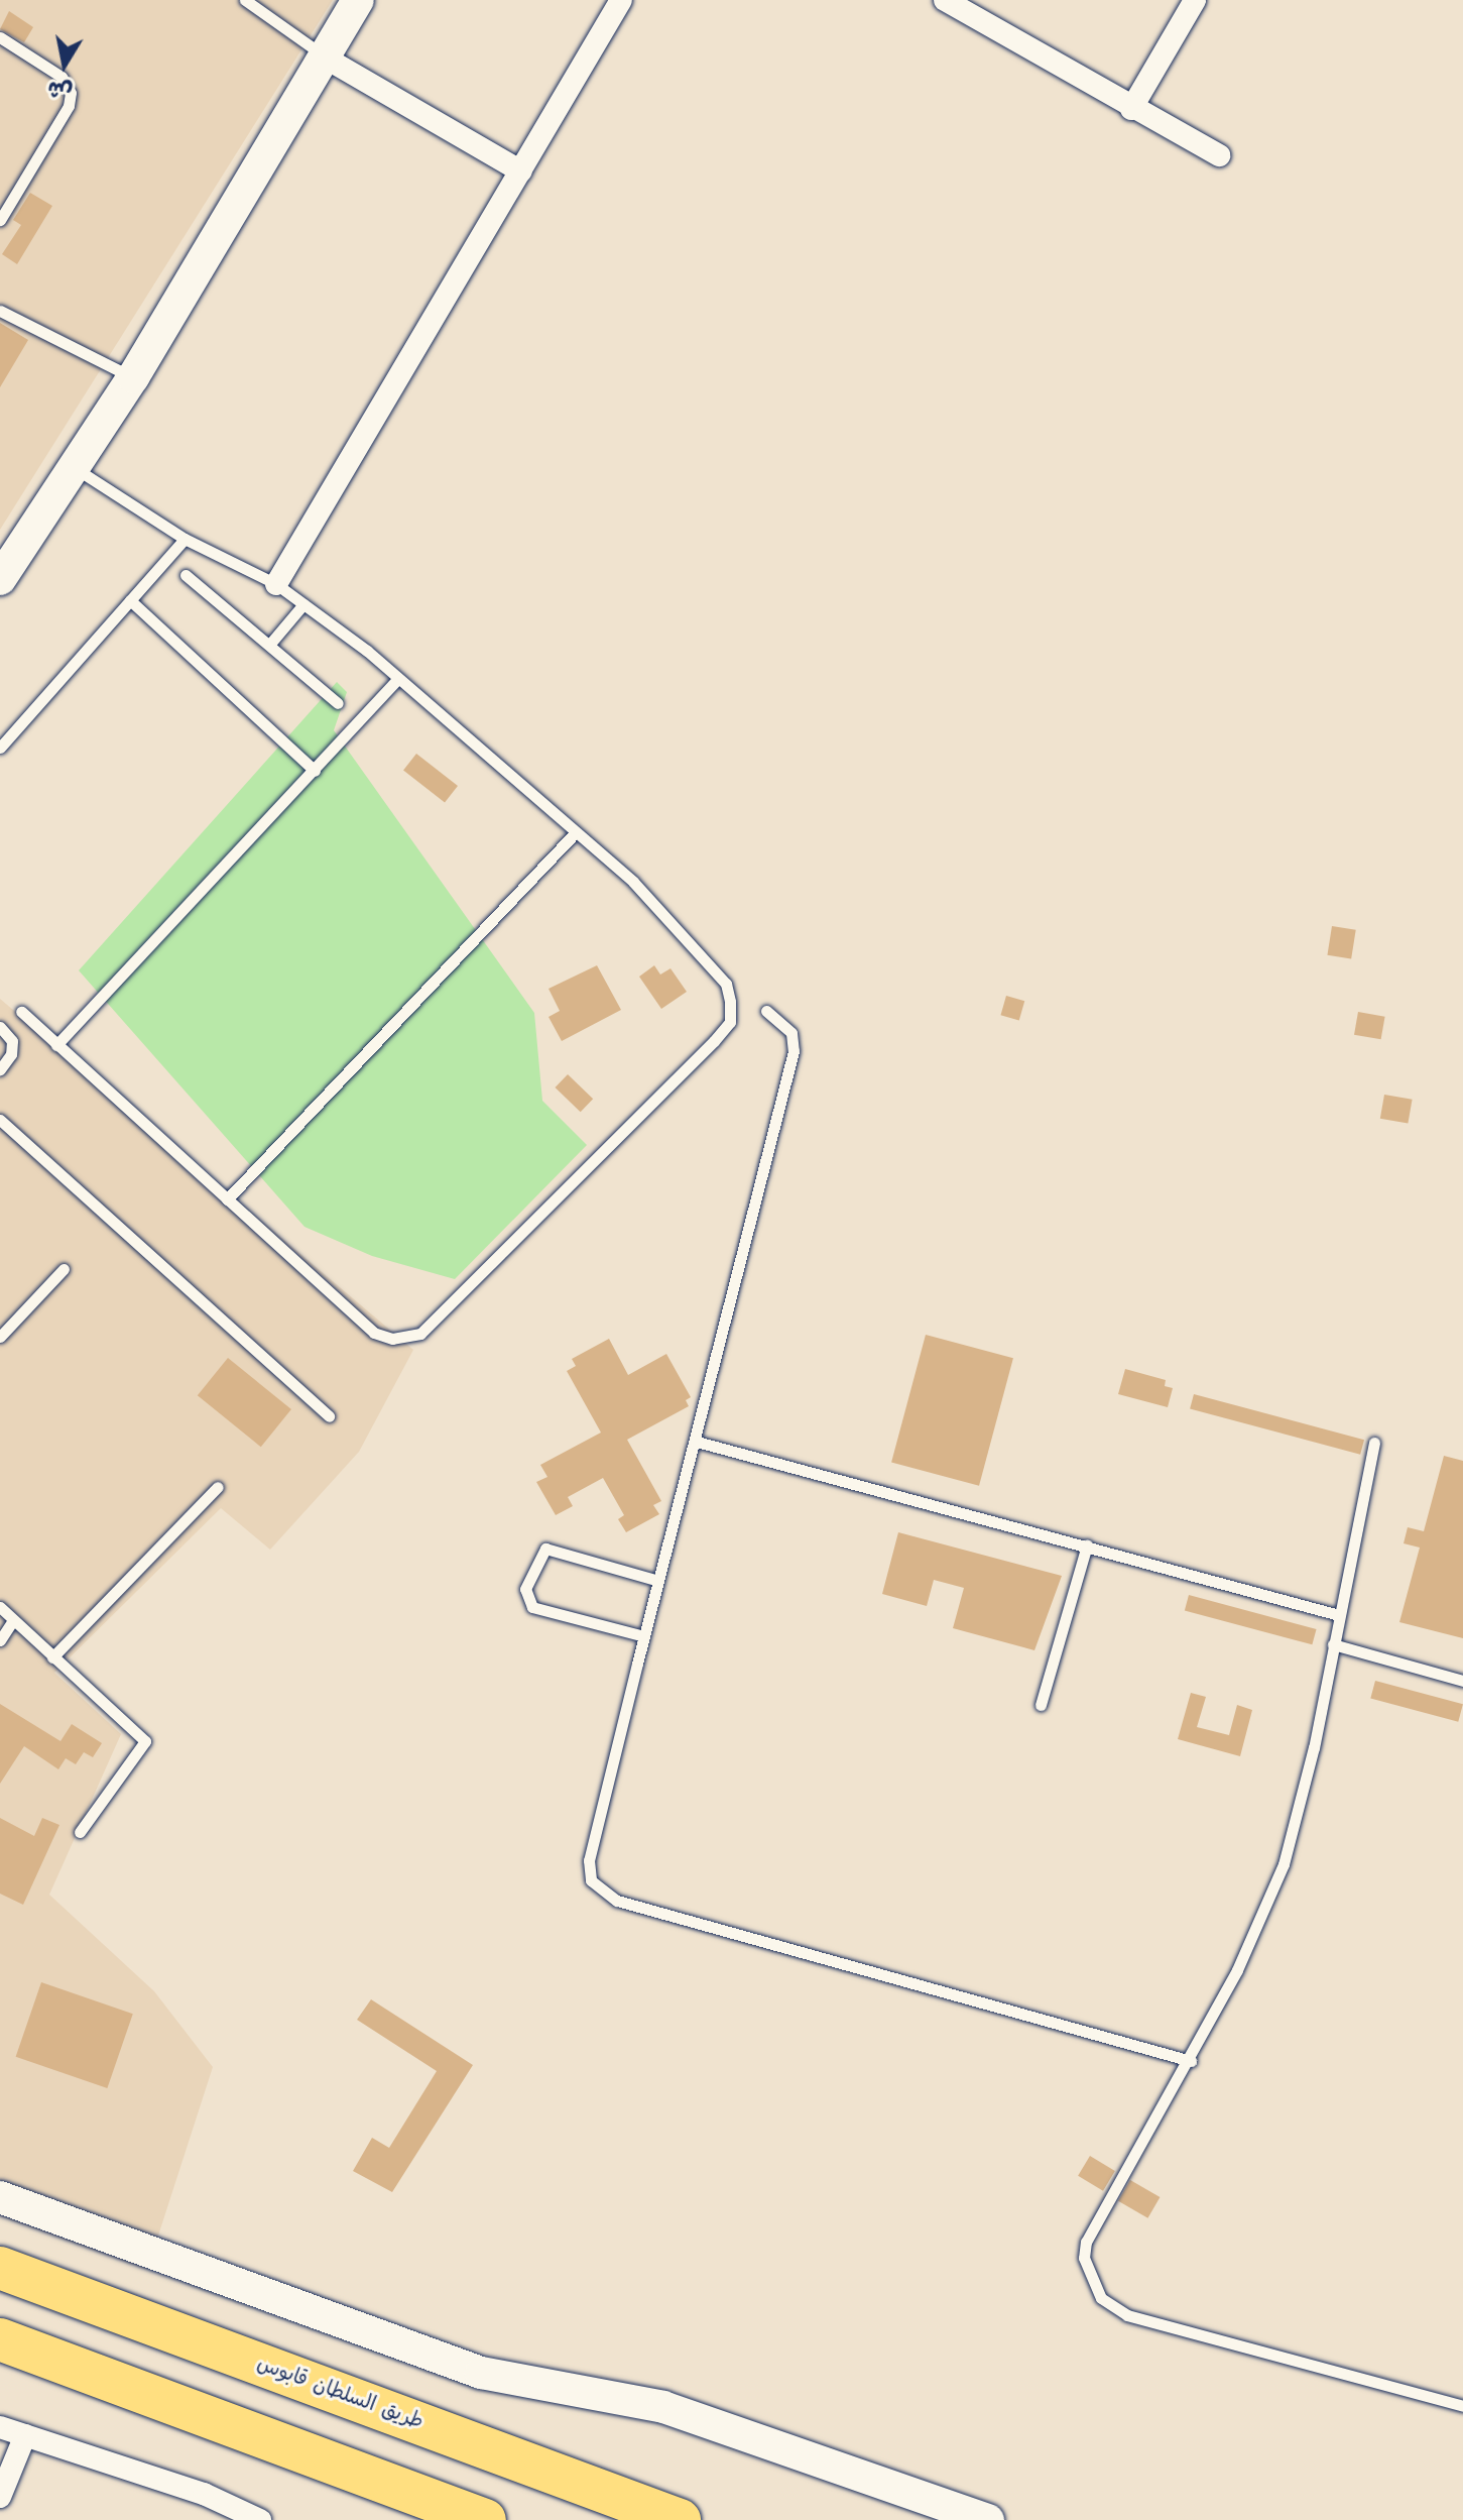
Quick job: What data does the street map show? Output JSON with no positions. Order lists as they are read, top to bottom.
{
  "streets": {
    "highway": ["طريق السلطان قابوس"]
  },
  "north": "bottom"
}
